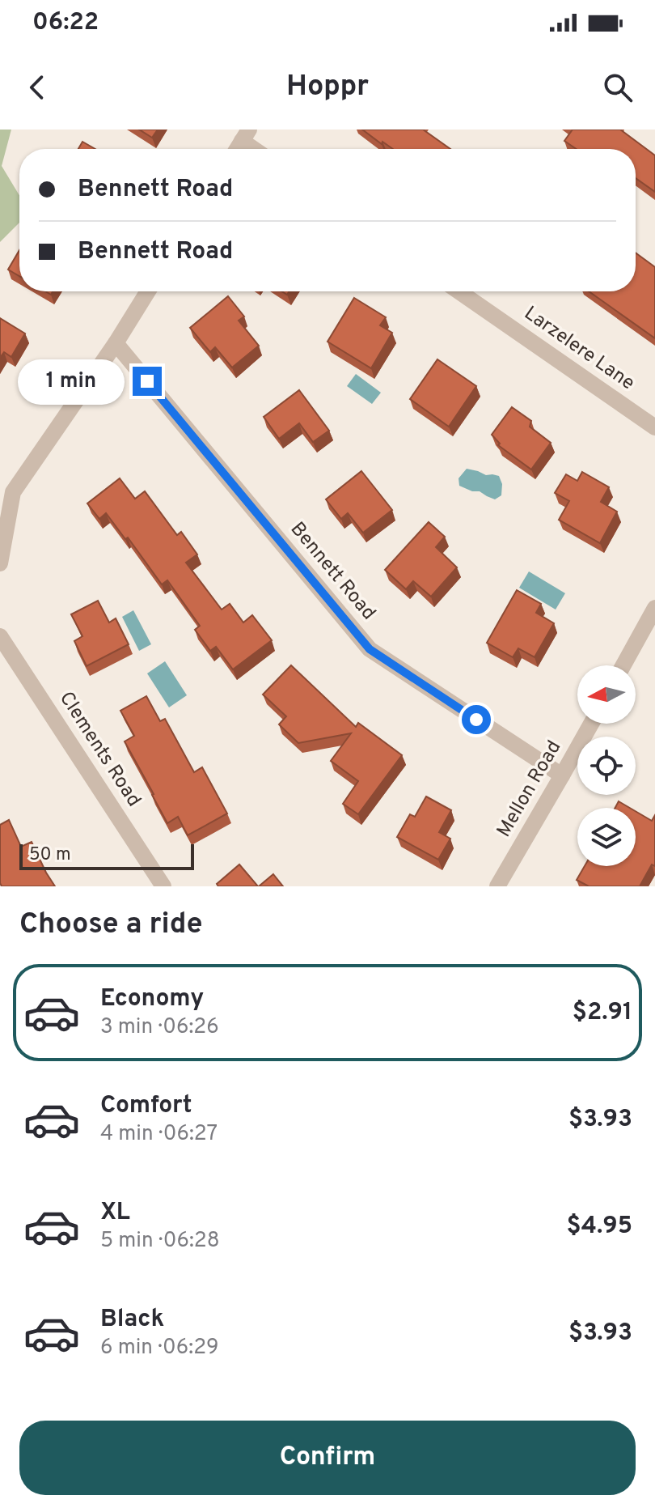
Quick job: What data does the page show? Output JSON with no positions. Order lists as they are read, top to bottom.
{
  "streets": {
    "street": [
      "Larzelere Lane",
      "Bennett Road",
      "Clements Road",
      "Mellon Road"
    ]
  },
  "crossings": [
    ["Bennett Road", "Mellon Road"]
  ],
  "scale_bar": "50 m",
  "north": "left",
  "page": {
    "status": "06:22",
    "header": "Hoppr",
    "banner": ["Bennett Road", "Bennett Road"],
    "bubble": "1 min",
    "scale": "50 m",
    "heading": "Choose a ride",
    "list": [
      {
        "name": "Economy",
        "note": "3 min · 06:26",
        "value": "$2.91"
      },
      {
        "name": "Comfort",
        "note": "4 min · 06:27",
        "value": "$3.93"
      },
      {
        "name": "XL",
        "note": "5 min · 06:28",
        "value": "$4.95"
      },
      {
        "name": "Black",
        "note": "6 min · 06:29",
        "value": "$3.93"
      }
    ],
    "buttons": "Confirm"
  }
}
